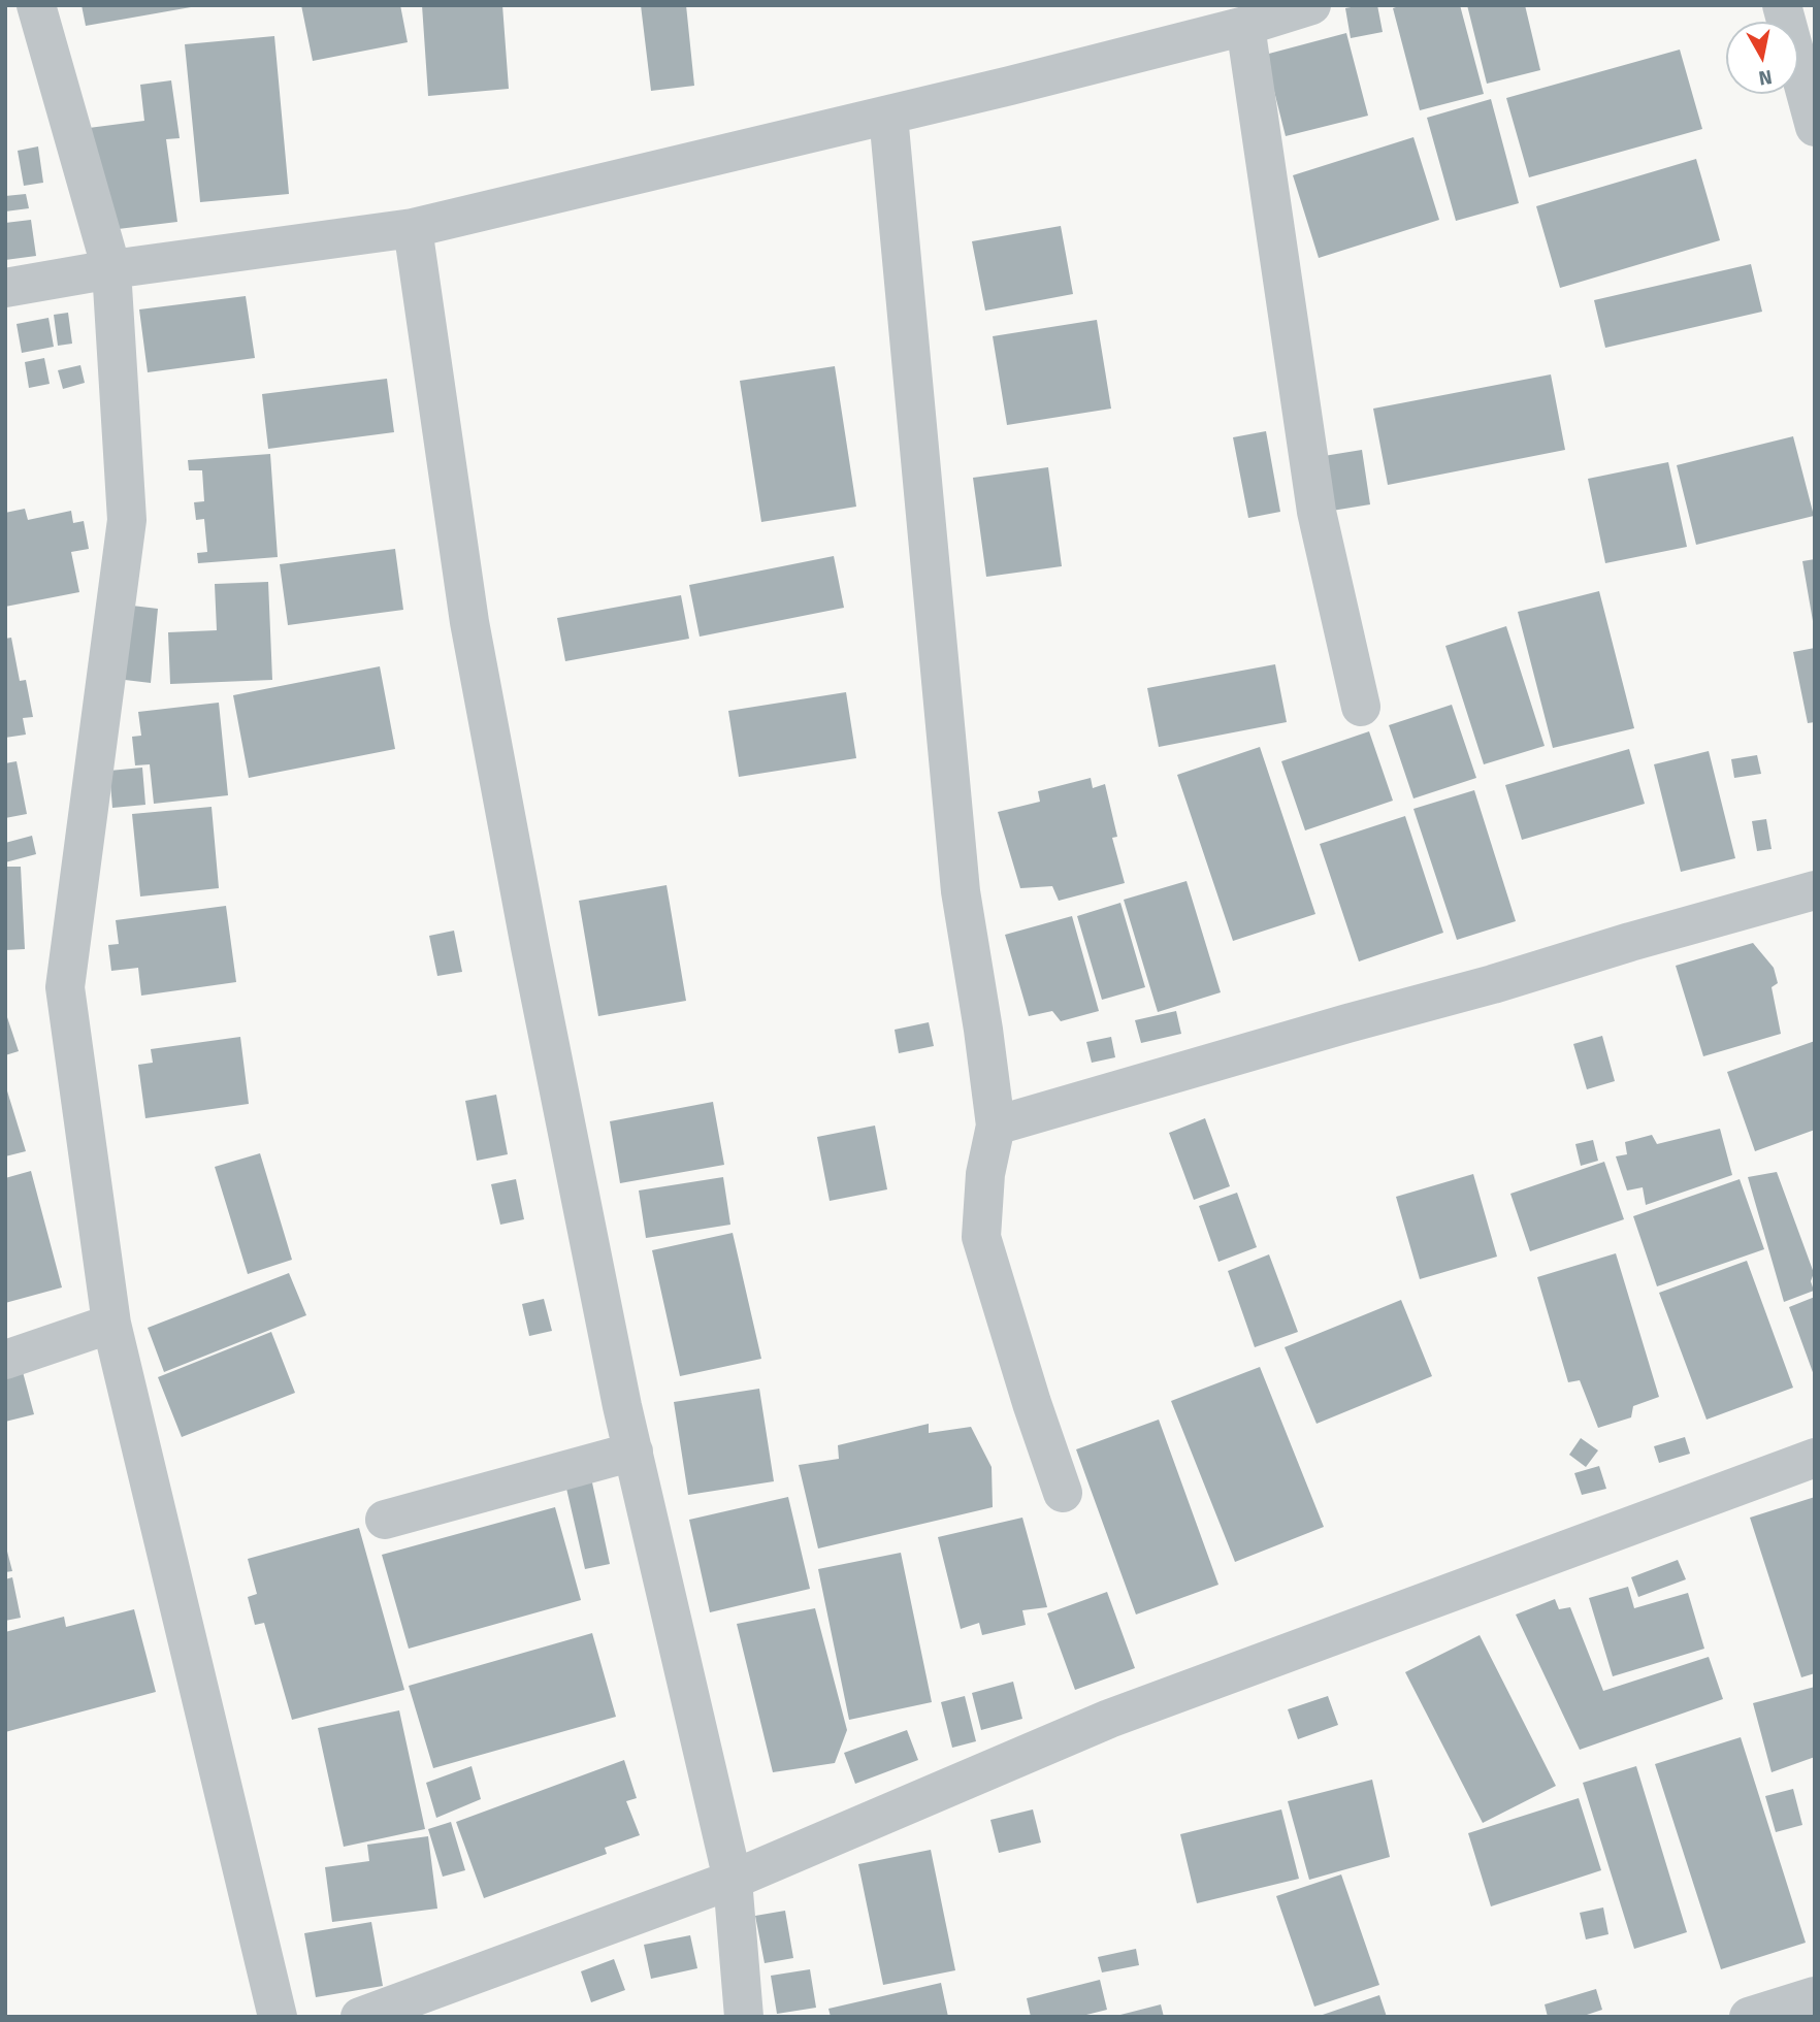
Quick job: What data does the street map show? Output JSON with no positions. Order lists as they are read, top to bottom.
{
  "north": "bottom"
}
